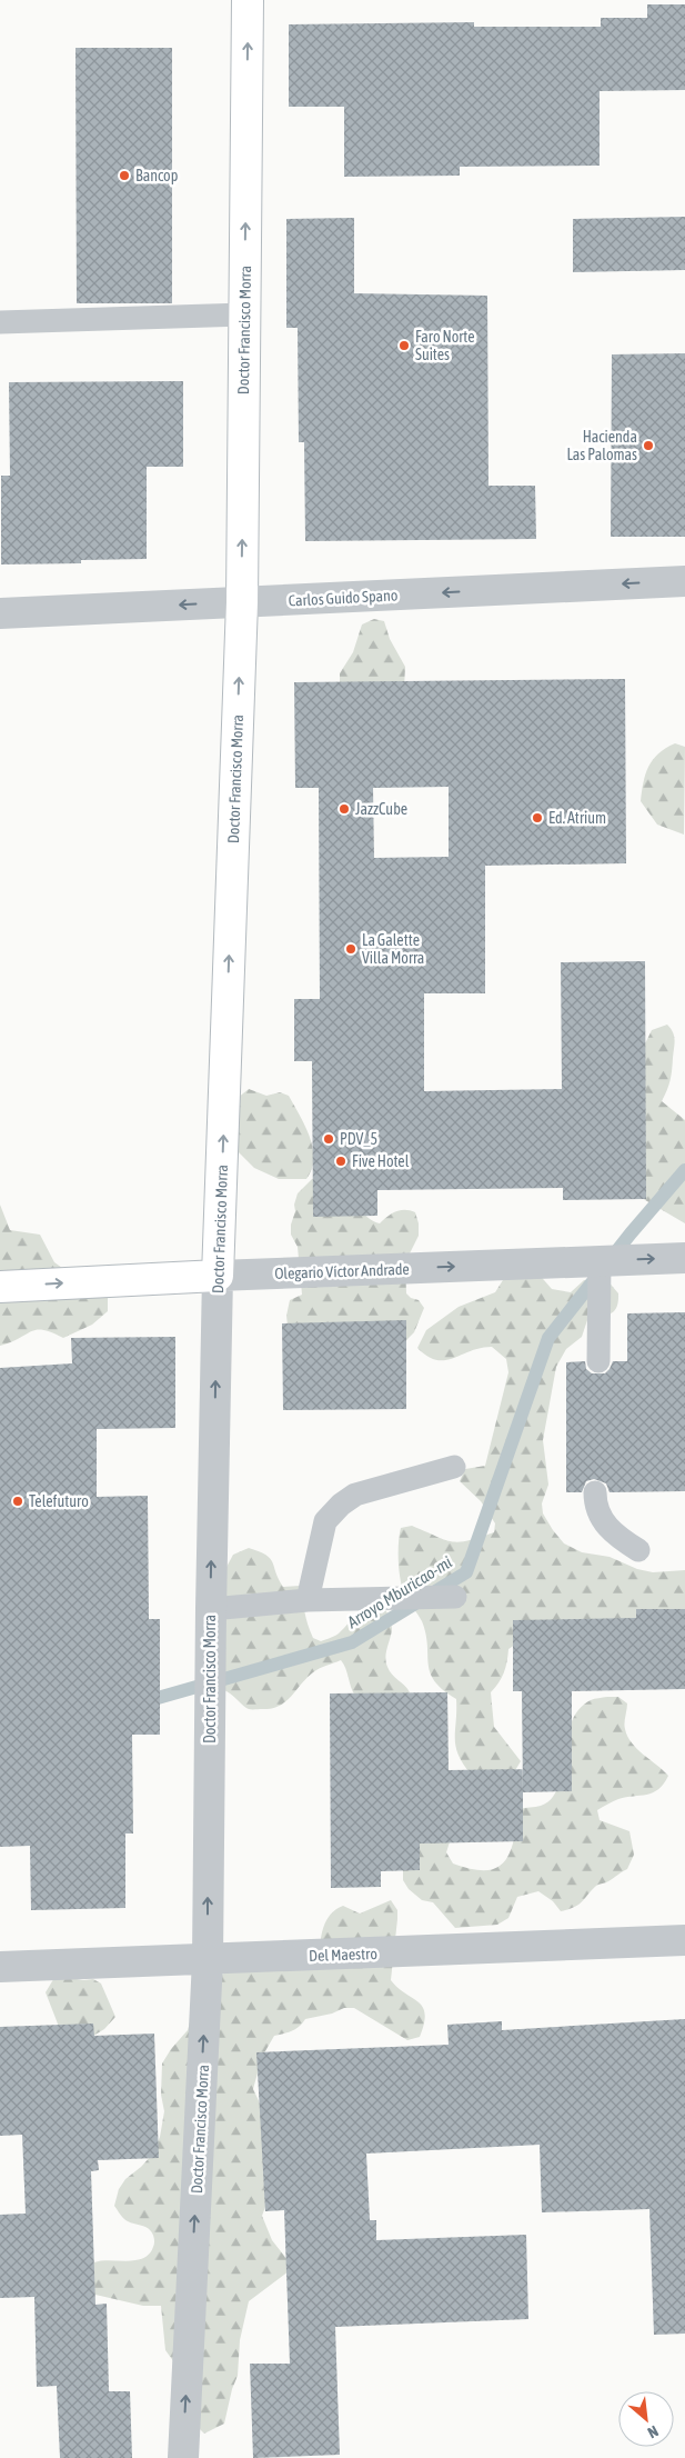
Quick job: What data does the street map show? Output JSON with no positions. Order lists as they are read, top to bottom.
{
  "streets": {
    "street": [
      "Doctor Francisco Morra",
      "Carlos Guido Spano",
      "Olegario Víctor Andrade",
      "Del Maestro"
    ]
  },
  "crossings": [
    ["Doctor Francisco Morra", "Carlos Guido Spano"],
    ["Doctor Francisco Morra", "Olegario Víctor Andrade"],
    ["Doctor Francisco Morra", "Del Maestro"]
  ],
  "one_way": ["Doctor Francisco Morra", "Carlos Guido Spano", "Olegario Víctor Andrade"],
  "water": ["Arroyo Mburicao-mi"],
  "places": [
    "Bancop",
    "Faro Norte Suites",
    "Hacienda Las Palomas",
    "JazzCube",
    "Ed. Atrium",
    "La Galette Villa Morra",
    "PDV_5",
    "Five Hotel",
    "Telefuturo"
  ],
  "north": "bottom right"
}
